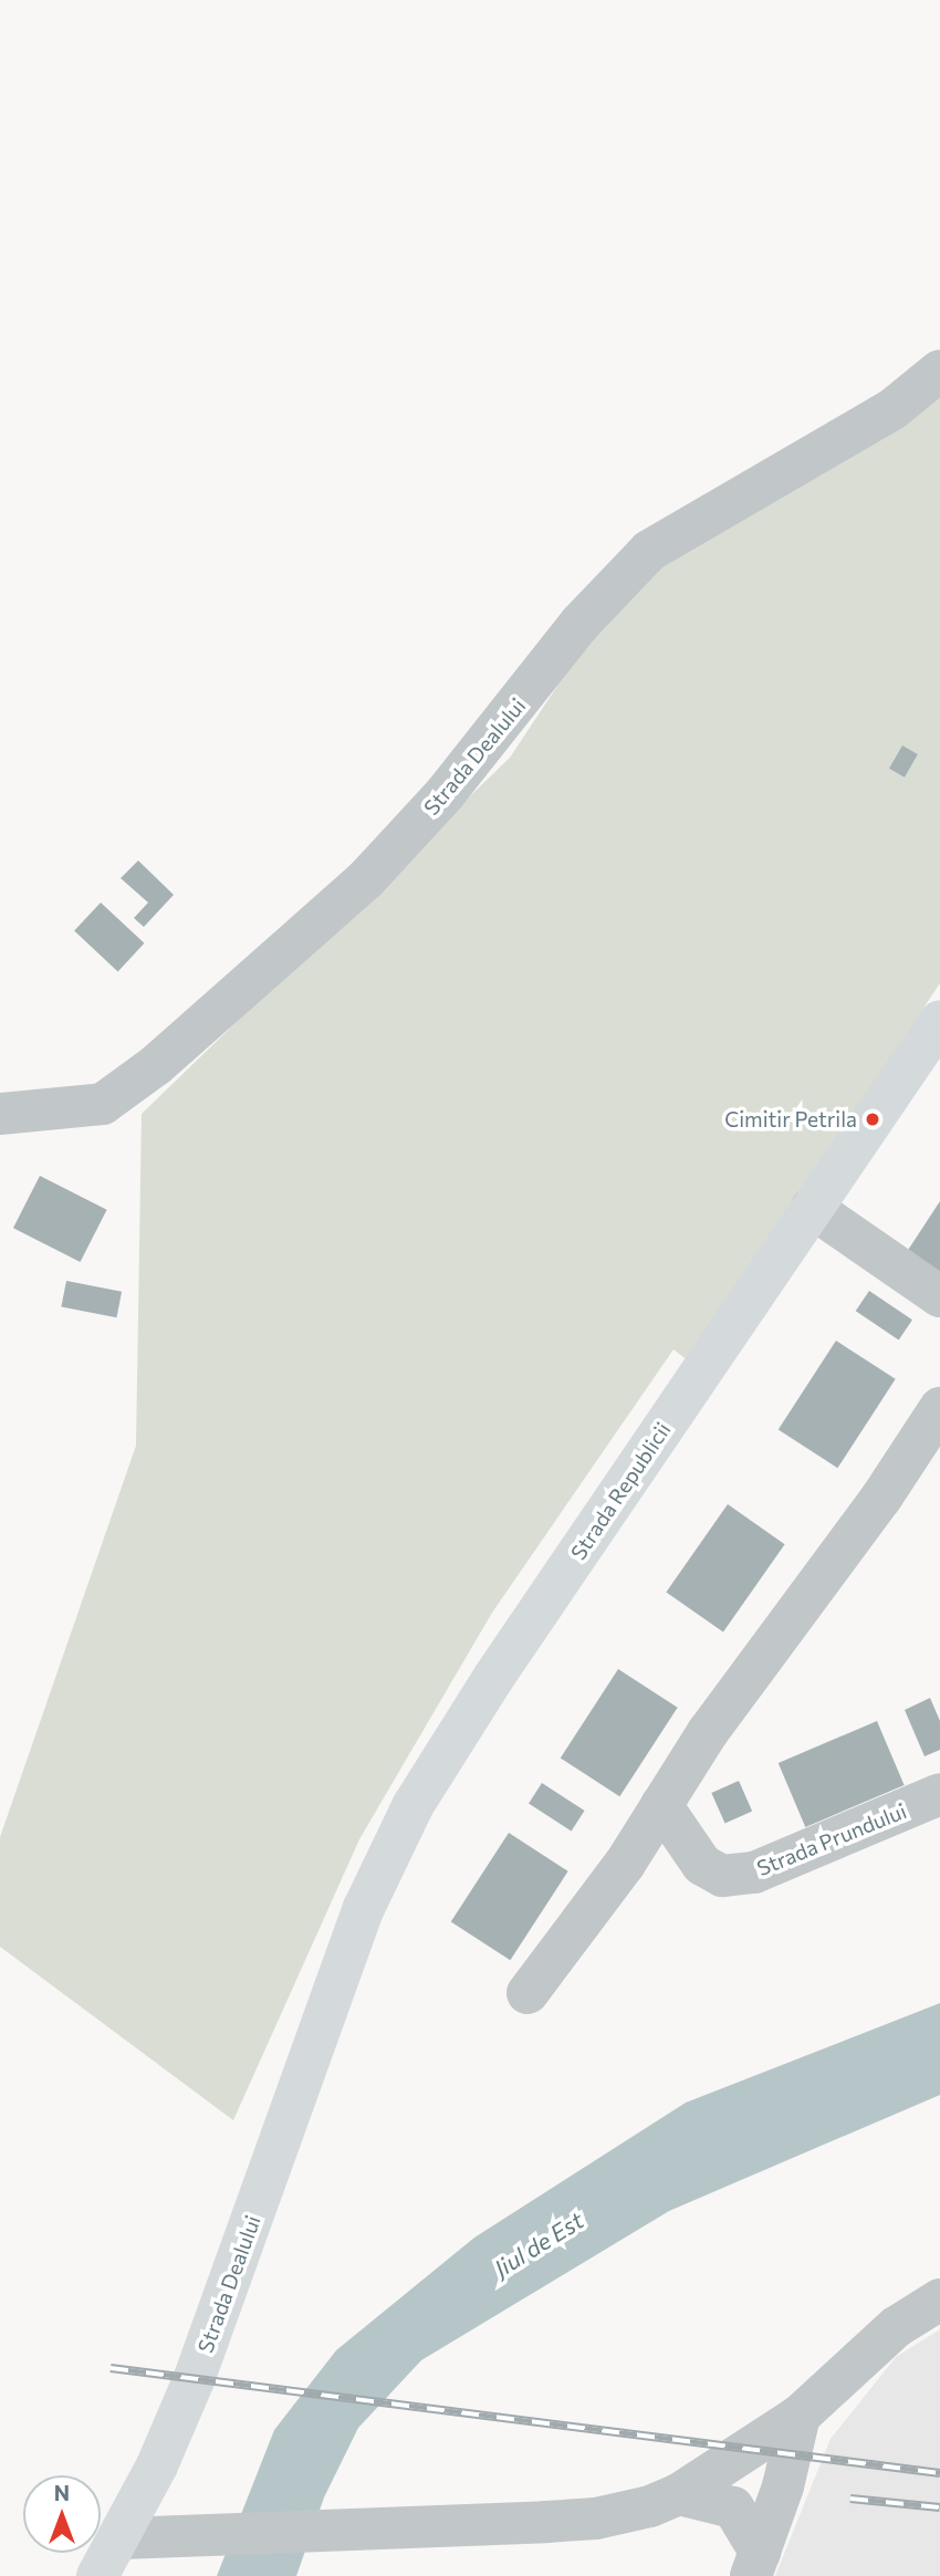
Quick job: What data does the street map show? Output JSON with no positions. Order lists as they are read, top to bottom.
{
  "streets": {
    "main road": ["Strada Dealului", "Strada Republicii"],
    "street": ["Strada Prundului"]
  },
  "crossings": [
    ["Strada Dealului", "Strada Republicii"]
  ],
  "water": ["Jiul de Est"],
  "places": ["Cimitir Petrila"],
  "north": "top"
}
